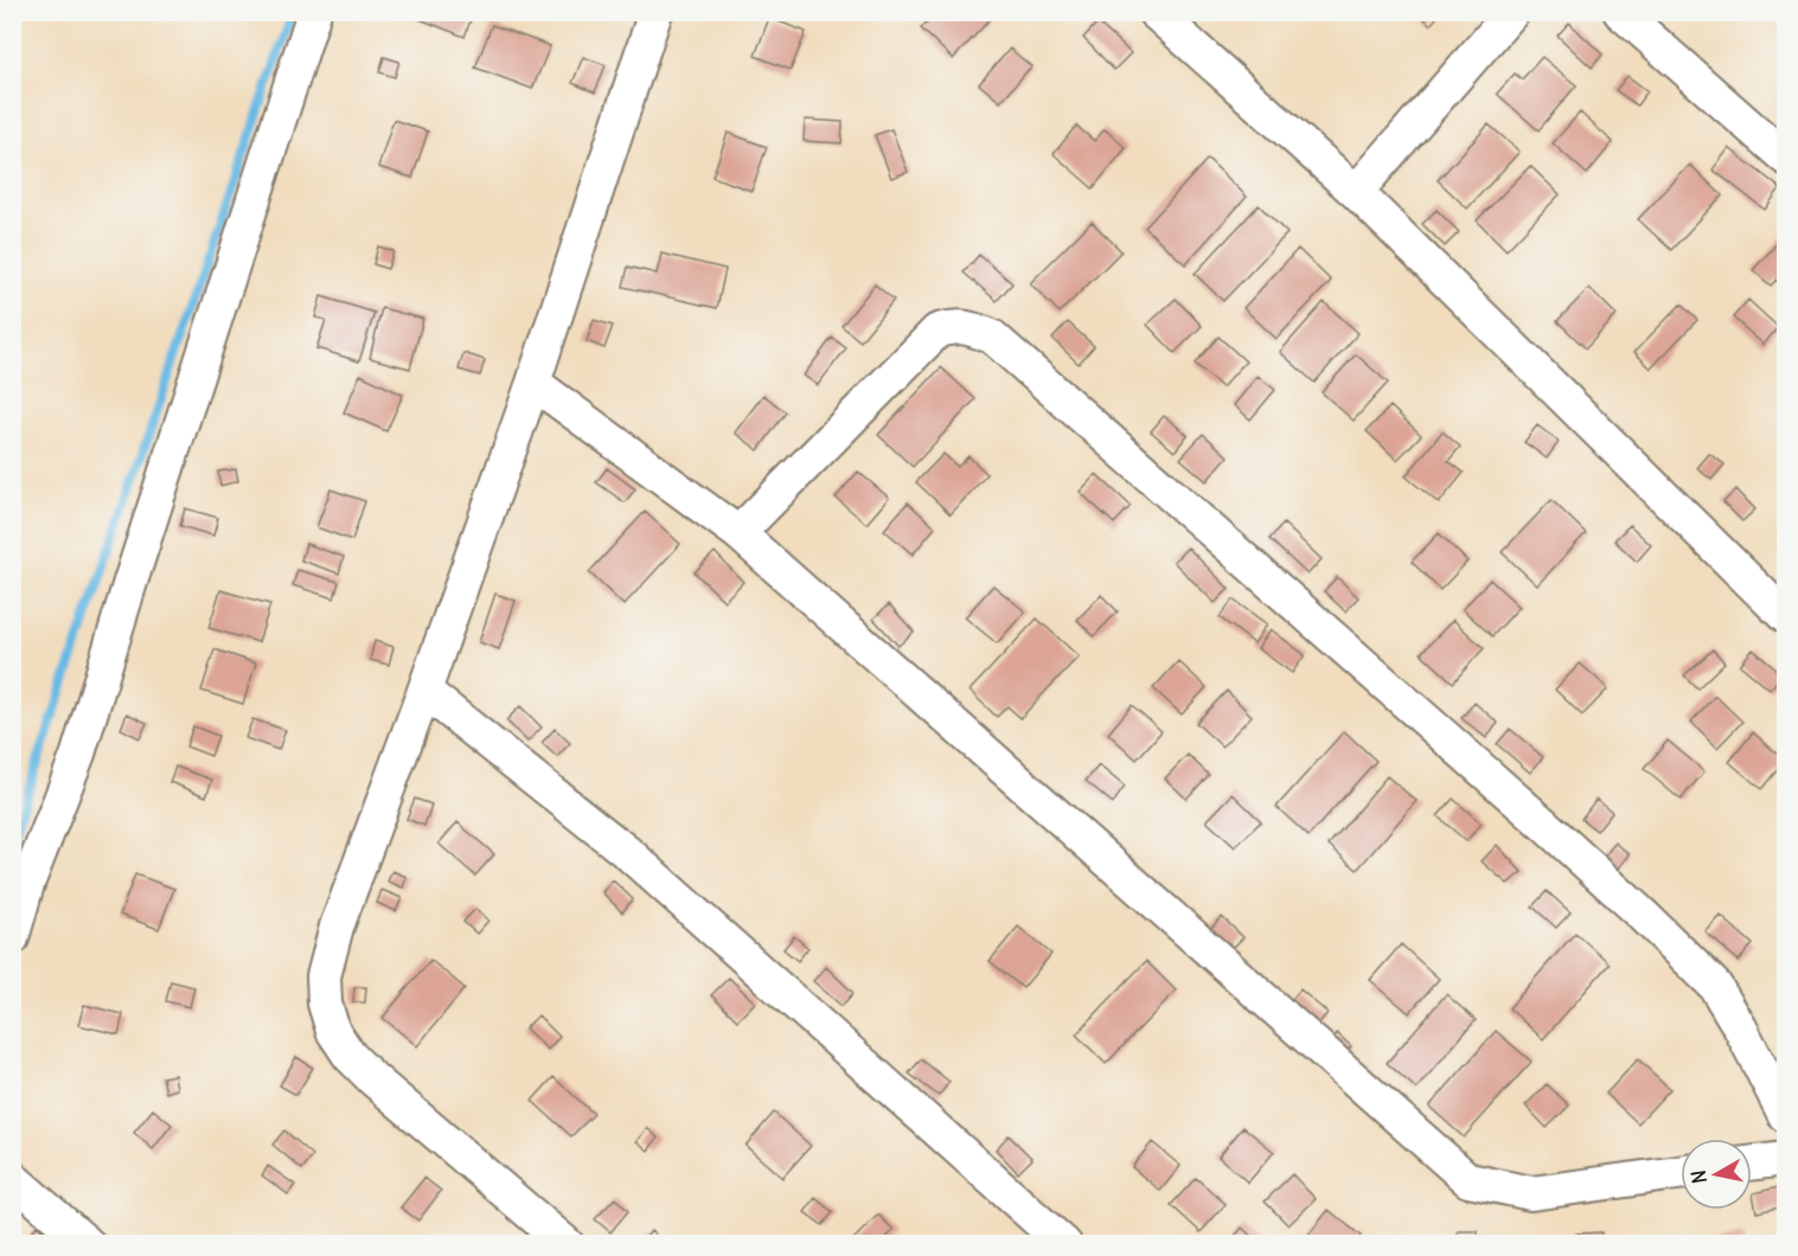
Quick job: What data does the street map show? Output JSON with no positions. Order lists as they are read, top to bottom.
{
  "north": "left"
}
